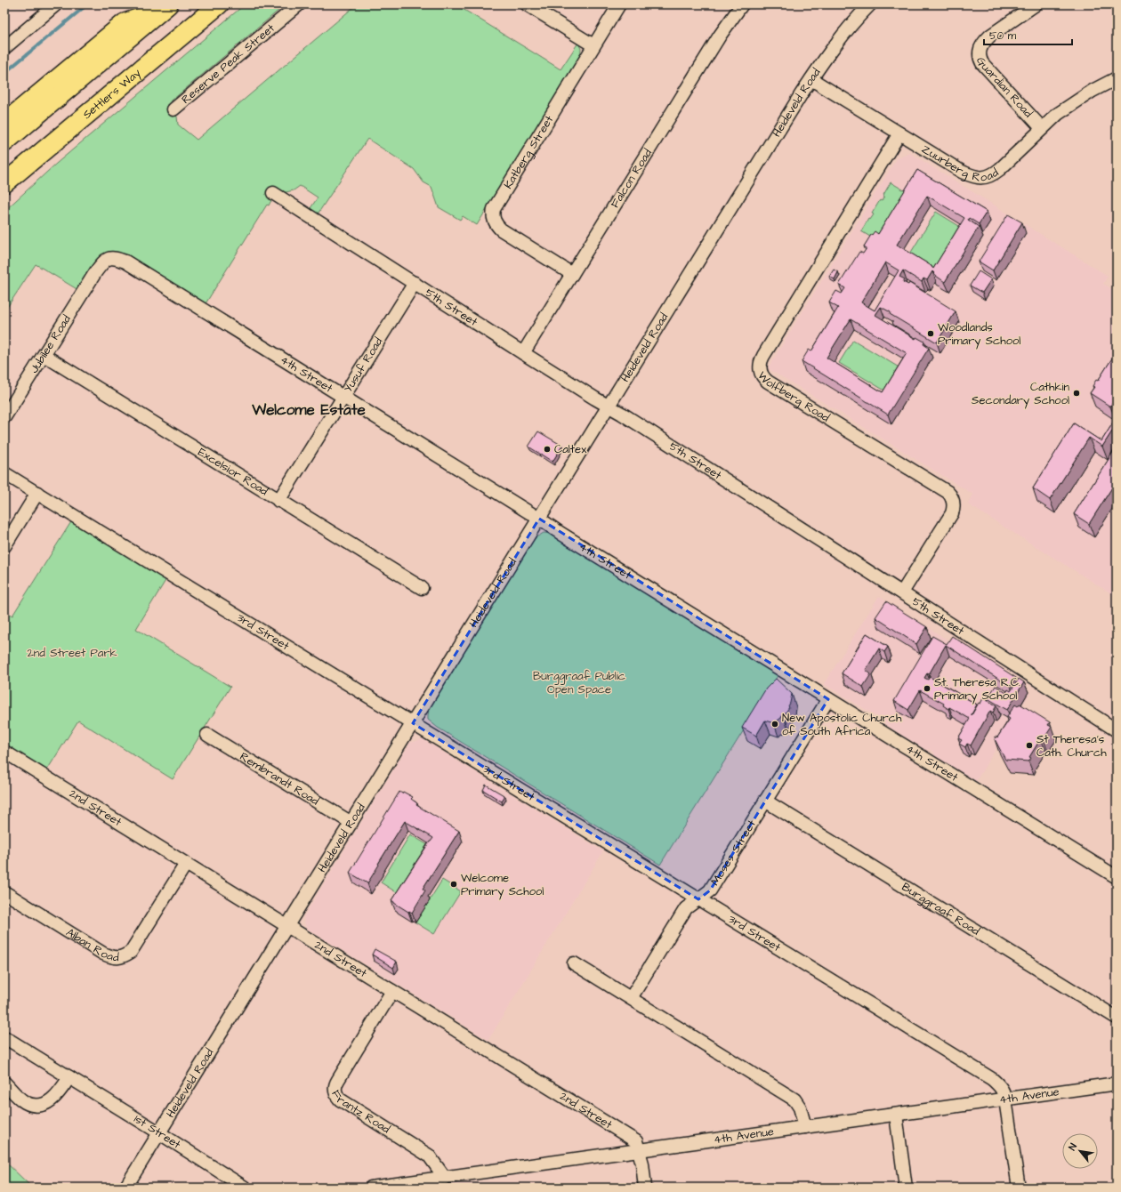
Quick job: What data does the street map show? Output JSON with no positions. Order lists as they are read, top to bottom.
{
  "streets": {
    "highway": ["Settlers Way"],
    "street": [
      "Reserve Peak Street",
      "Guardian Road",
      "Heideveld Road",
      "Katberg Street",
      "Zuurberg Road",
      "Falcon Road",
      "5th Street",
      "Jubilee Road",
      "Yusuf Road",
      "4th Street",
      "Wolfberg Road",
      "Excelsior Road",
      "3rd Street",
      "Rembrandt Road",
      "2nd Street",
      "Moses Street",
      "Burggraaf Road",
      "Alban Road",
      "4th Avenue",
      "Frantz Road",
      "1st Street"
    ]
  },
  "crossings": [
    ["Guardian Road", "Zuurberg Road"],
    ["Heideveld Road", "Zuurberg Road"],
    ["Heideveld Road", "5th Street"],
    ["Heideveld Road", "4th Street"],
    ["Heideveld Road", "3rd Street"],
    ["Heideveld Road", "Rembrandt Road"],
    ["Heideveld Road", "2nd Street"],
    ["Heideveld Road", "1st Street"],
    ["Katberg Street", "Falcon Road"],
    ["Zuurberg Road", "Wolfberg Road"],
    ["Falcon Road", "5th Street"],
    ["5th Street", "Yusuf Road"],
    ["5th Street", "Wolfberg Road"],
    ["Jubilee Road", "4th Street"],
    ["Jubilee Road", "Excelsior Road"],
    ["Yusuf Road", "4th Street"],
    ["Yusuf Road", "Excelsior Road"],
    ["4th Street", "Moses Street"],
    ["3rd Street", "Moses Street"],
    ["3rd Street", "4th Avenue"],
    ["2nd Street", "Alban Road"],
    ["2nd Street", "4th Avenue"],
    ["2nd Street", "Frantz Road"],
    ["Moses Street", "Burggraaf Road"],
    ["4th Avenue", "Frantz Road"]
  ],
  "districts": ["Welcome Estate"],
  "parks": ["2nd Street Park", "Burggraaf Public Open Space"],
  "places": [
    "Woodlands Primary School",
    "Cathkin Secondary School",
    "Caltex",
    "St. Theresa R.C. Primary School",
    "New Apostolic Church of South Africa",
    "St Theresa's Cath. Church",
    "Welcome Primary School"
  ],
  "scale_bar": "50 m",
  "north": "top left"
}
